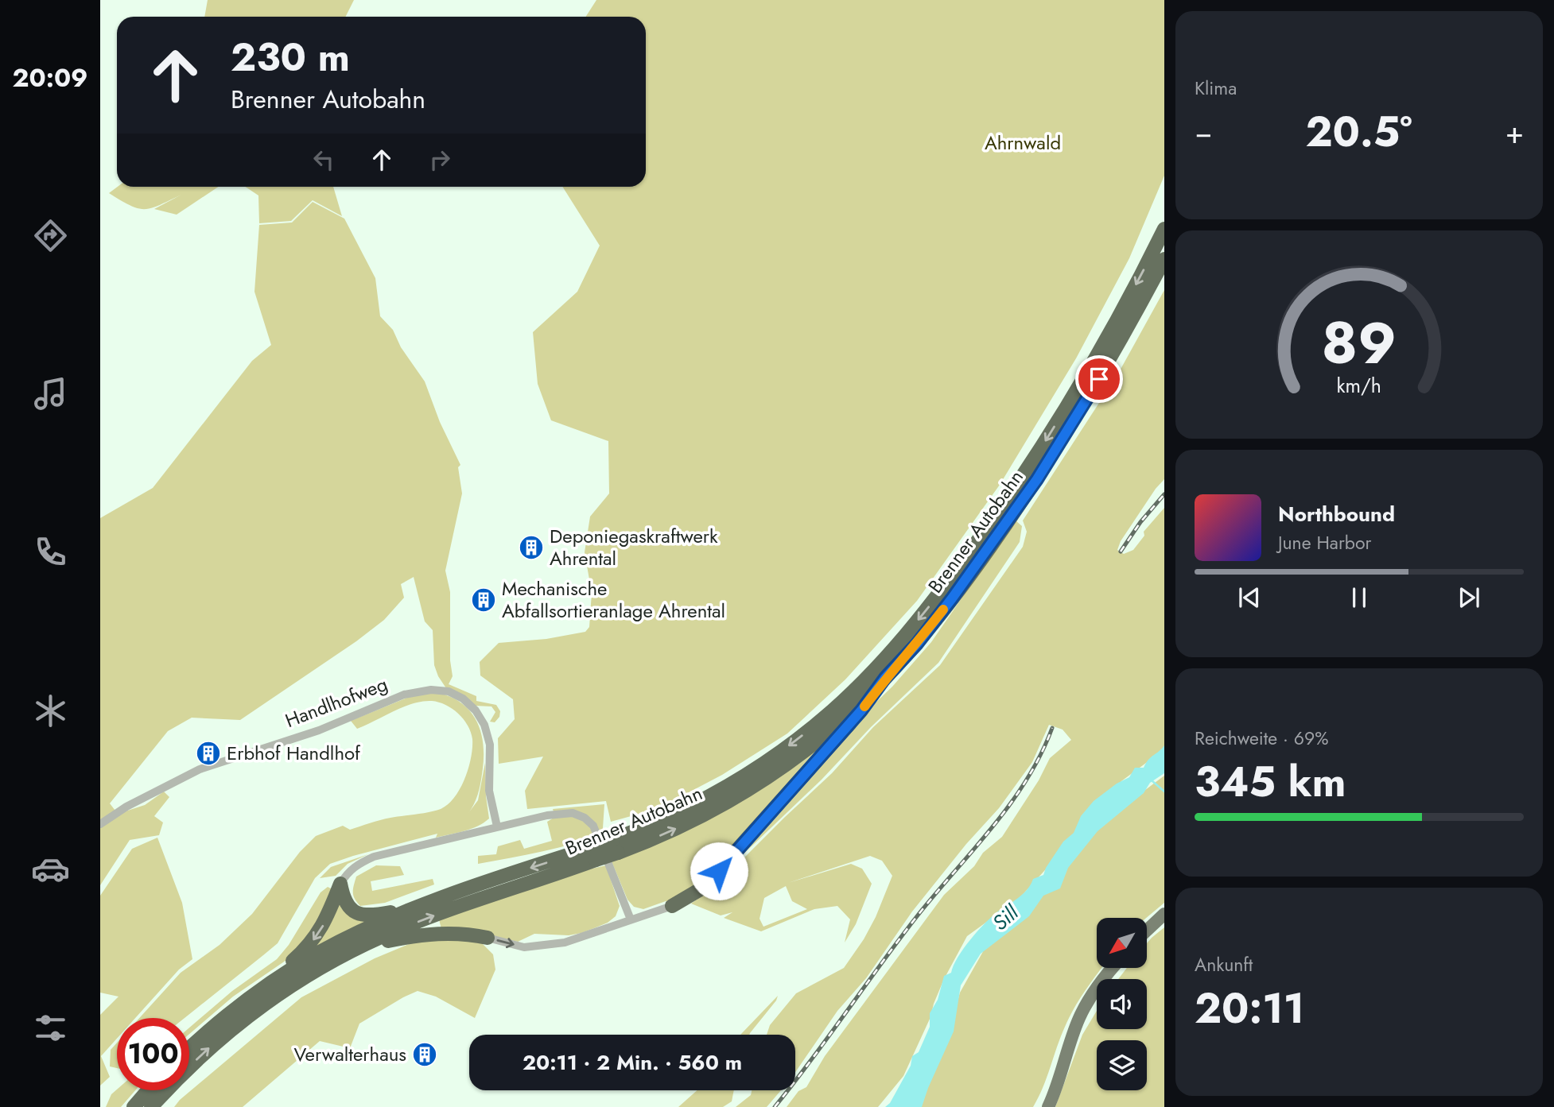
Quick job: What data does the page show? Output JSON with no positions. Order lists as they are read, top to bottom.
{
  "streets": {
    "highway": ["Brenner Autobahn"],
    "street": ["Handlhofweg"]
  },
  "water": ["Sill"],
  "parks": ["Ahrnwald"],
  "places": {
    "building": [
      "Deponiegaskraftwerk Ahrental",
      "Mechanische Abfallsortieranlage Ahrental",
      "Erbhof Handlhof",
      "Verwalterhaus"
    ]
  },
  "north": "bottom left",
  "page": {
    "tabs": "20:09",
    "tile": [
      "Klima",
      ["Reichweite · 69%", "345 km"],
      ["Ankunft", "20:11"]
    ],
    "turn": ["230 m", "Brenner Autobahn"],
    "heat": ["−", "20.5°", "+"],
    "song": ["Northbound", "June Harbor"],
    "limit": "100",
    "trip": "20:11 · 2 Min. · 560 m",
    "gauge": ["89", "km/h"]
  }
}
